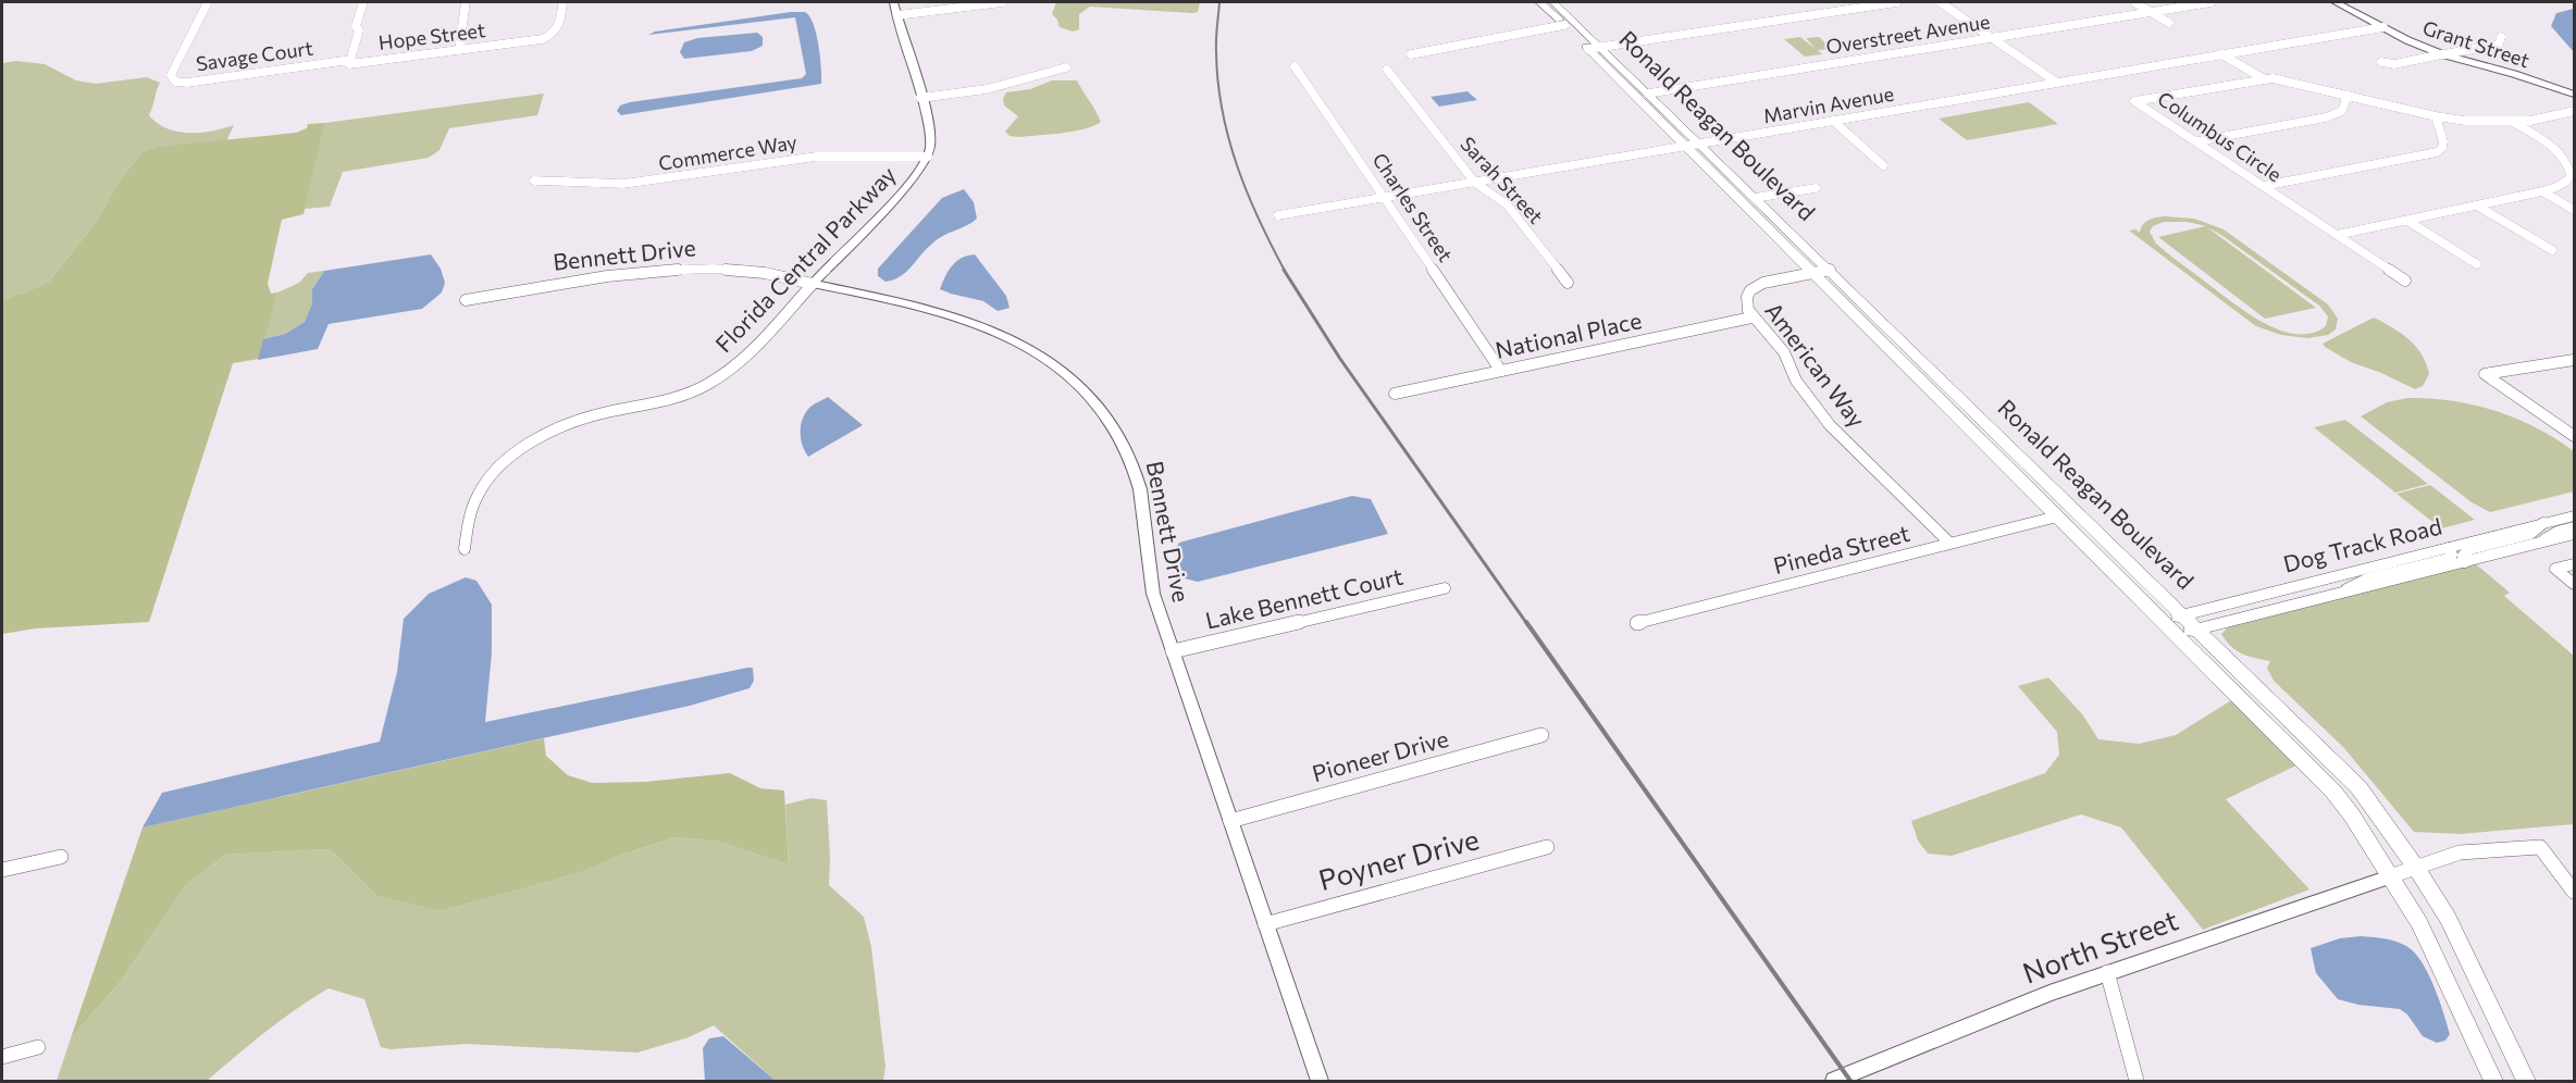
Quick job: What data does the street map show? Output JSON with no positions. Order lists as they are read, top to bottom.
{
  "streets": {
    "main road": ["Ronald Reagan Boulevard", "Dog Track Road"],
    "street": [
      "Overstreet Avenue",
      "Hope Street",
      "Grant Street",
      "Savage Court",
      "Marvin Avenue",
      "Columbus Circle",
      "Commerce Way",
      "Sarah Street",
      "Charles Street",
      "Bennett Drive",
      "Florida Central Parkway",
      "National Place",
      "American Way",
      "Pineda Street",
      "Lake Bennett Court",
      "Pioneer Drive",
      "Poyner Drive",
      "North Street"
    ]
  },
  "crossings": [
    ["Overstreet Avenue", "Ronald Reagan Boulevard"],
    ["Hope Street", "Savage Court"],
    ["Grant Street", "Marvin Avenue"],
    ["Marvin Avenue", "Ronald Reagan Boulevard"],
    ["Marvin Avenue", "Sarah Street"],
    ["Marvin Avenue", "Charles Street"],
    ["Ronald Reagan Boulevard", "American Way"],
    ["Ronald Reagan Boulevard", "Dog Track Road"],
    ["Ronald Reagan Boulevard", "Pineda Street"],
    ["Ronald Reagan Boulevard", "North Street"],
    ["Commerce Way", "Florida Central Parkway"],
    ["Charles Street", "National Place"],
    ["Bennett Drive", "Florida Central Parkway"],
    ["Bennett Drive", "Lake Bennett Court"],
    ["Bennett Drive", "Pioneer Drive"],
    ["Bennett Drive", "Poyner Drive"],
    ["National Place", "American Way"],
    ["American Way", "Pineda Street"]
  ]
}
